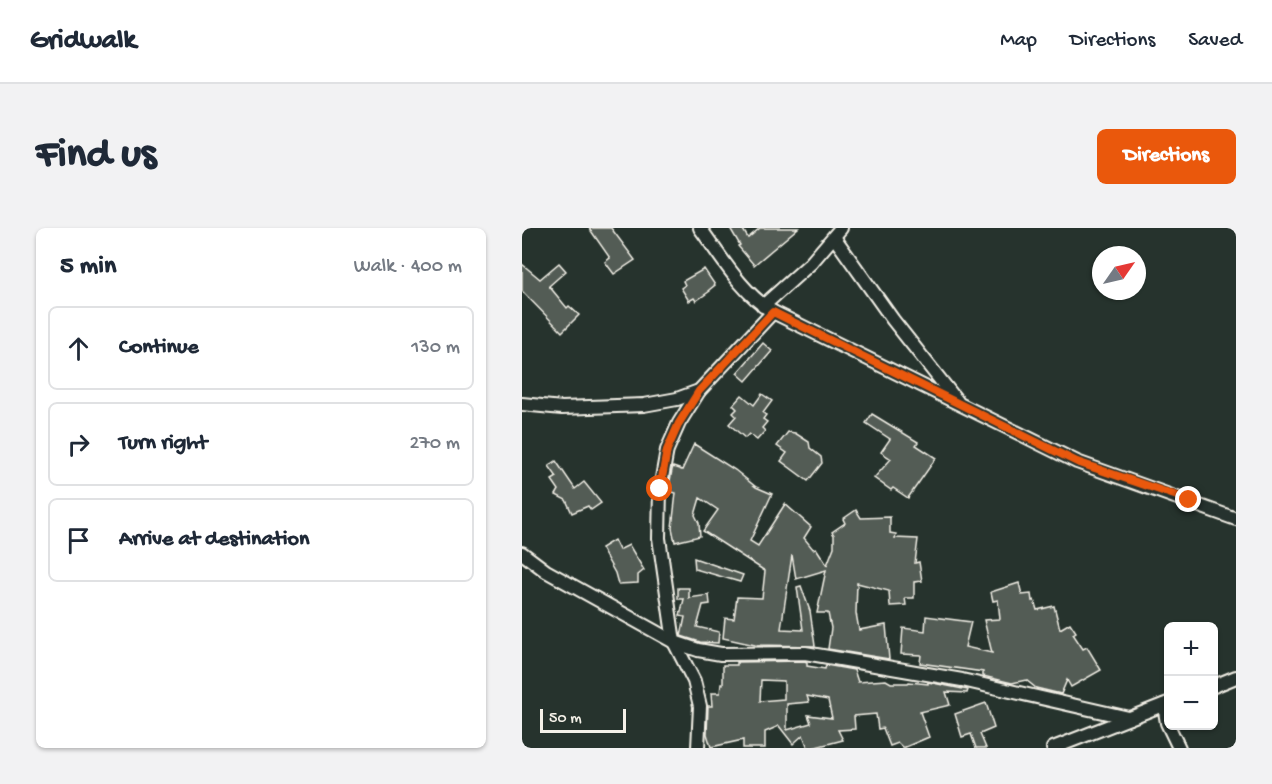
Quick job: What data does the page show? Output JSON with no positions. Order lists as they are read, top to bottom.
{
  "scale_bar": "50 m",
  "north": "top right",
  "page": {
    "header": "Gridwalk",
    "nav": ["Map", "Directions", "Saved"],
    "buttons": "Directions",
    "title": "Find us",
    "heading": ["5 min", "Walk · 400 m"],
    "list": [
      ["Continue", "130 m"],
      ["Turn right", "270 m"],
      "Arrive at destination"
    ],
    "map_buttons": ["+", "−"],
    "scale": "50 m"
  }
}
